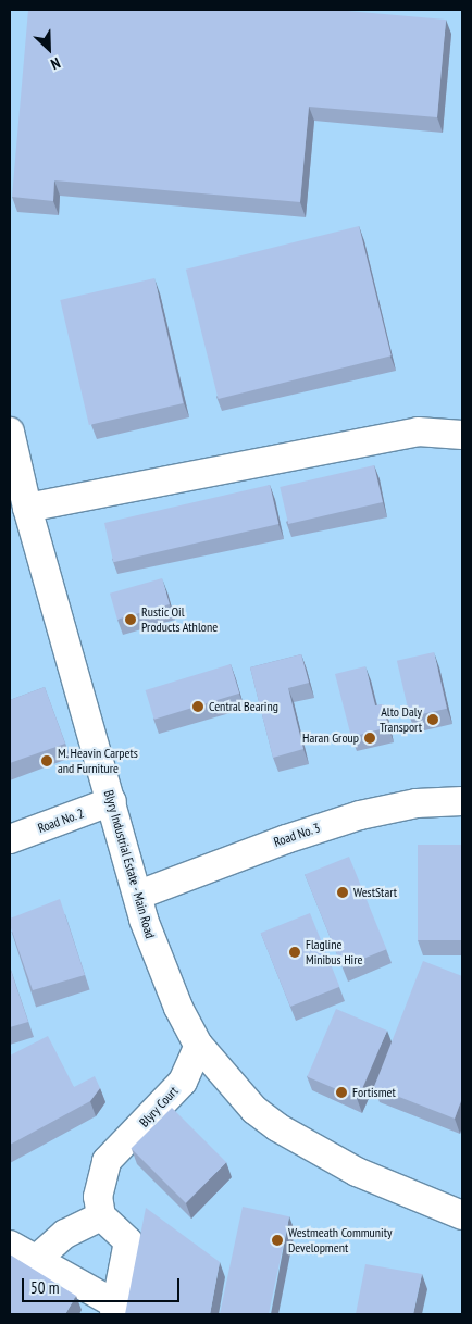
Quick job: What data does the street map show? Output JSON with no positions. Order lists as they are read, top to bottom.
{
  "streets": {
    "street": [
      "Road No. 2",
      "Road No. 3",
      "Blyry Industrial Estate - Main Road",
      "Blyry Court"
    ]
  },
  "crossings": [
    ["Road No. 2", "Blyry Industrial Estate - Main Road"],
    ["Road No. 3", "Blyry Industrial Estate - Main Road"],
    ["Blyry Industrial Estate - Main Road", "Blyry Court"]
  ],
  "places": [
    "Rustic Oil Products Athlone",
    "Central Bearing",
    "Alto Daly Transport",
    "Haran Group",
    "M. Heavin Carpets and Furniture",
    "WestStart",
    "Flagline Minibus Hire",
    "Fortismet",
    "Westmeath Community Development"
  ],
  "scale_bar": "50 m",
  "north": "bottom right"
}
